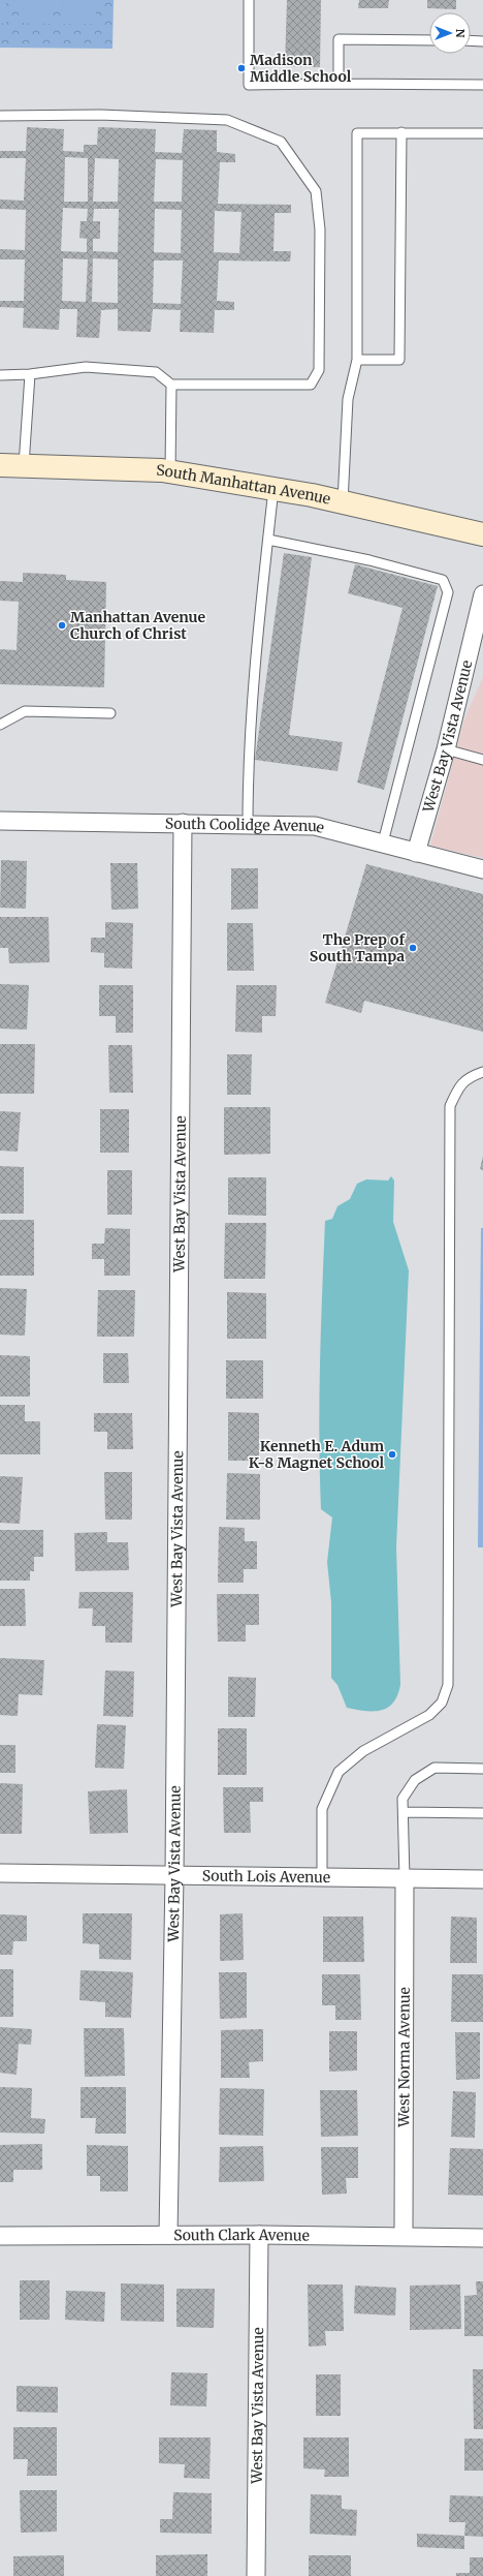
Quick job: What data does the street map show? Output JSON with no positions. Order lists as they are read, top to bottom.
{
  "streets": {
    "main road": ["South Manhattan Avenue"],
    "street": [
      "West Bay Vista Avenue",
      "South Coolidge Avenue",
      "South Lois Avenue",
      "West Norma Avenue",
      "South Clark Avenue"
    ]
  },
  "crossings": [
    ["West Bay Vista Avenue", "South Coolidge Avenue"],
    ["West Bay Vista Avenue", "South Lois Avenue"],
    ["West Bay Vista Avenue", "South Clark Avenue"],
    ["South Lois Avenue", "West Norma Avenue"],
    ["West Norma Avenue", "South Clark Avenue"]
  ],
  "places": [
    "Madison Middle School",
    "Manhattan Avenue Church of Christ",
    "The Prep of South Tampa",
    "Kenneth E. Adum K-8 Magnet School"
  ],
  "north": "right"
}
